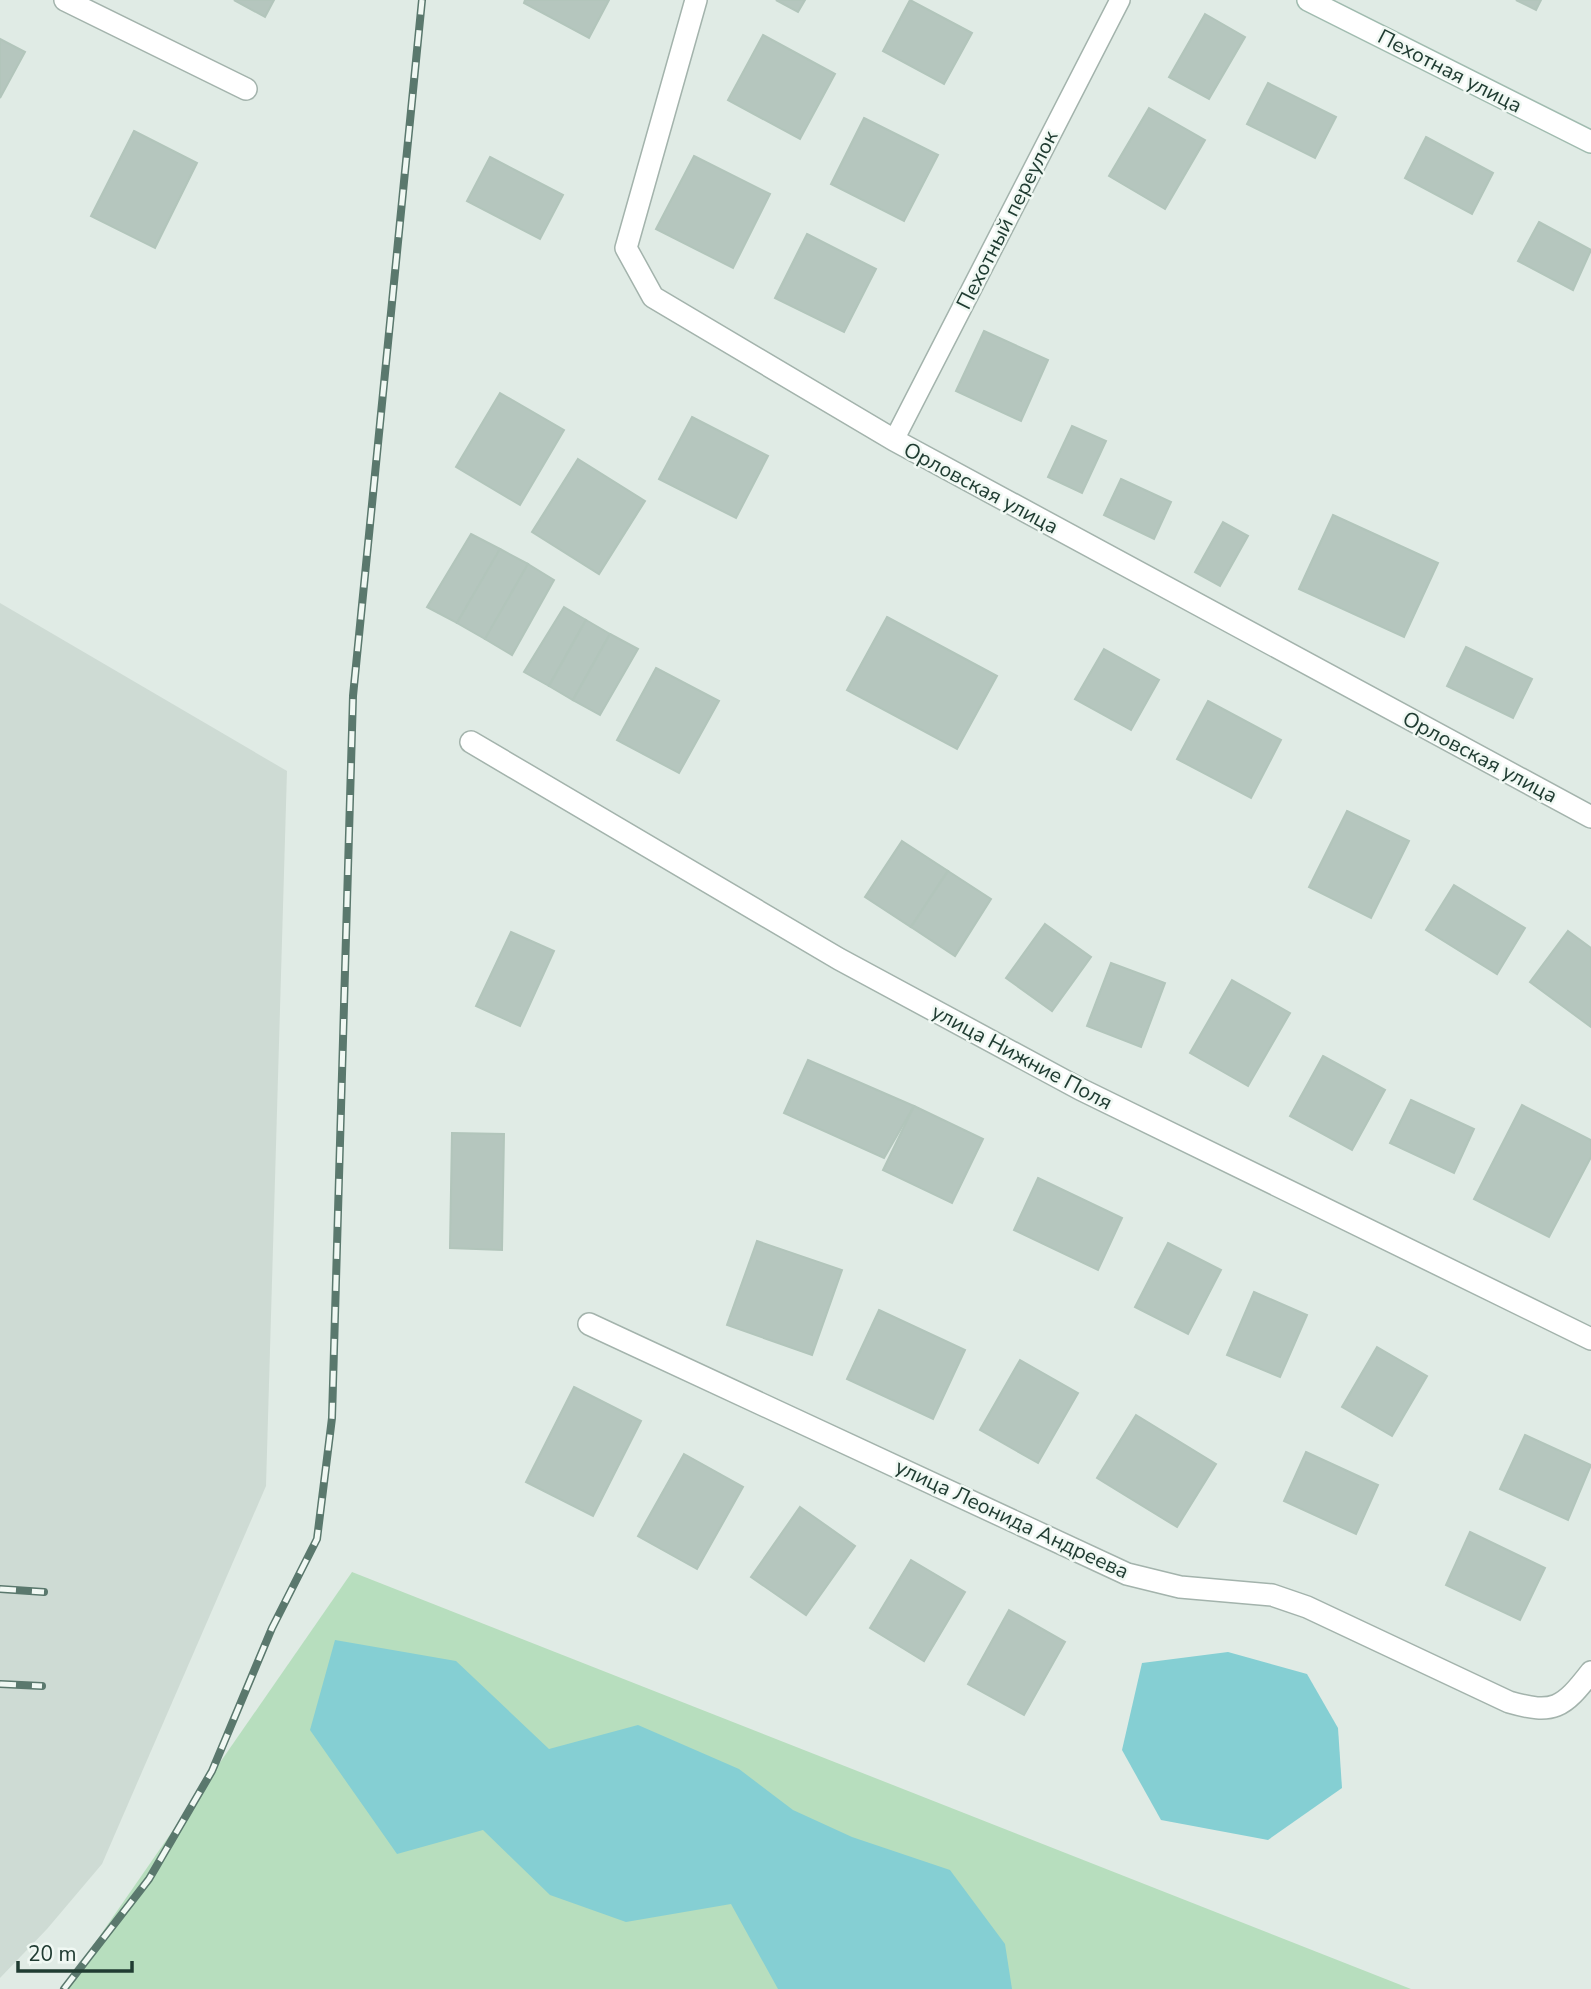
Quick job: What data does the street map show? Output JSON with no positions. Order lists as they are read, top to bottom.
{
  "streets": {
    "street": [
      "Пехотная улица",
      "Орловская улица",
      "улица Нижние Поля",
      "улица Леонида Андреева"
    ],
    "lane": ["Пехотный переулок"]
  },
  "crossings": [
    ["Пехотный переулок", "Орловская улица"]
  ],
  "scale_bar": "20 m"
}
